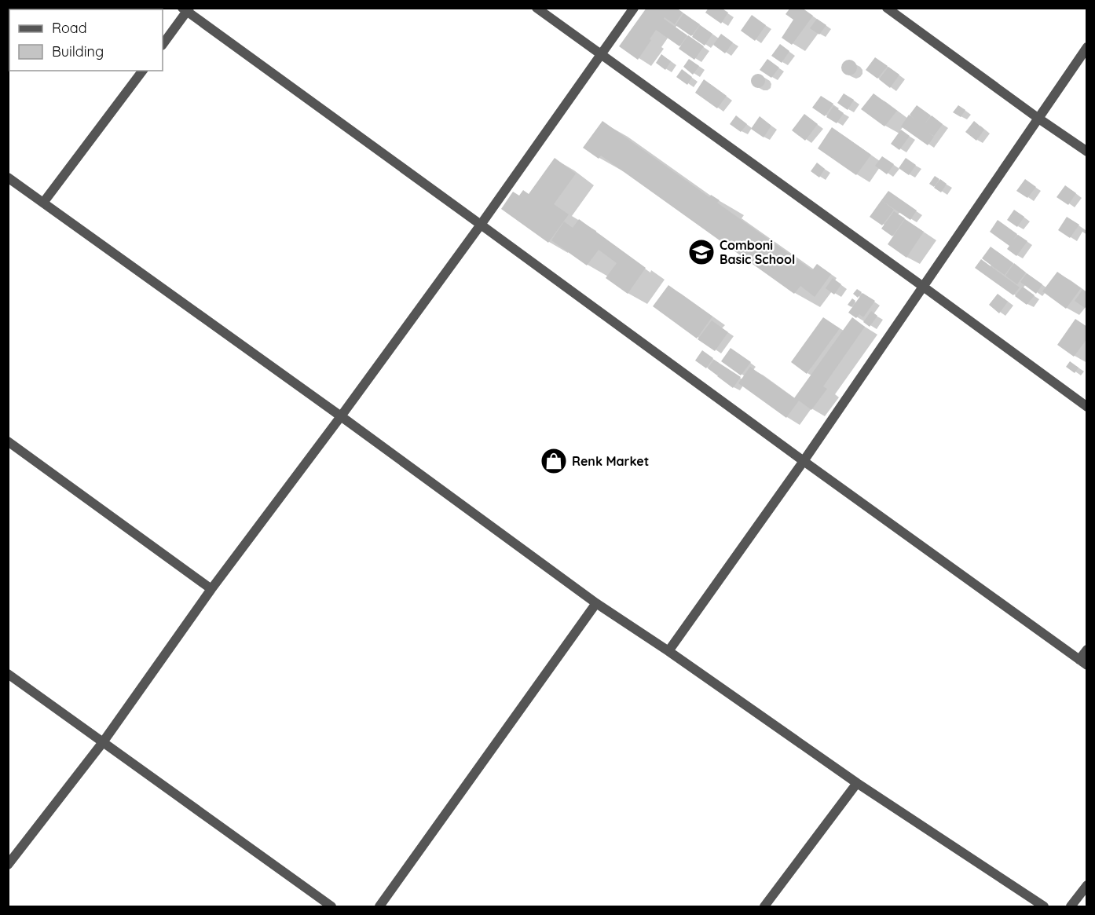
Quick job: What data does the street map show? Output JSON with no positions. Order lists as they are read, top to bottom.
{
  "places": {
    "school or university": ["Comboni Basic School"],
    "shop": ["Renk Market"]
  },
  "legend": ["Road", "Building"]
}
